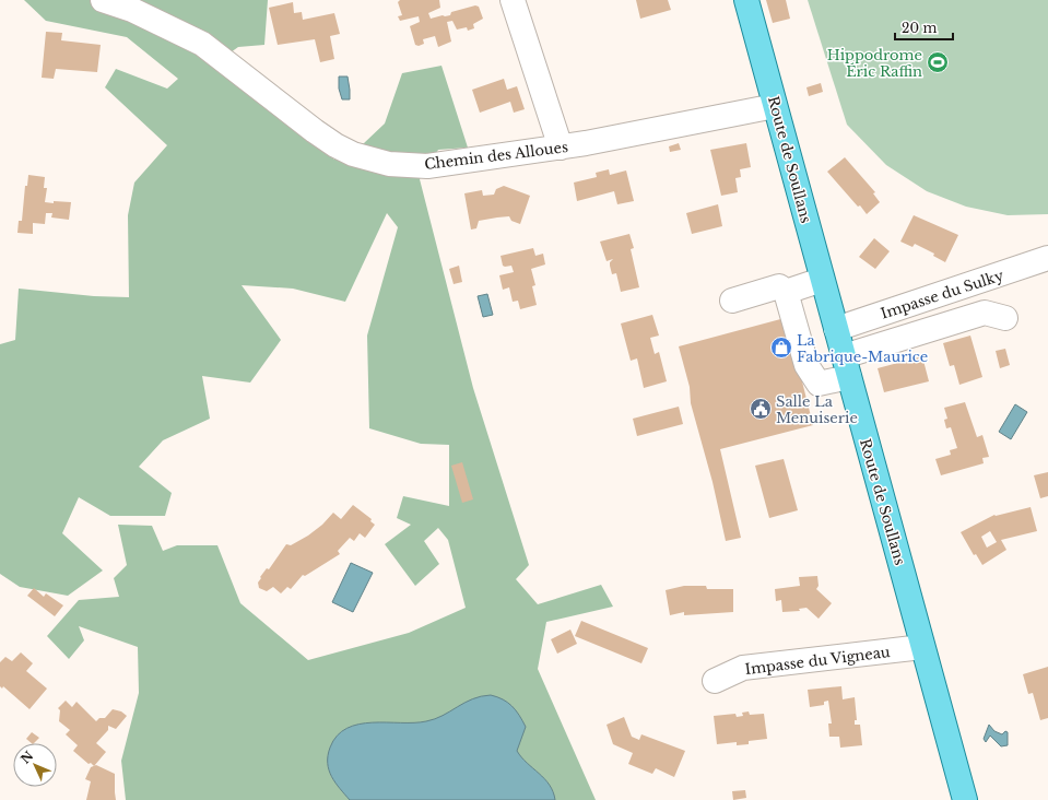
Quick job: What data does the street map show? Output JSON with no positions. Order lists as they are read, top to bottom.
{
  "streets": {
    "main road": ["Route de Soullans"],
    "street": ["Chemin des Alloues", "Impasse du Sulky", "Impasse du Vigneau"]
  },
  "crossings": [
    ["Chemin des Alloues", "Route de Soullans"],
    ["Route de Soullans", "Impasse du Sulky"],
    ["Route de Soullans", "Impasse du Vigneau"]
  ],
  "places": {
    "sports": ["Hippodrome Éric Raffin"],
    "shop": ["La Fabrique-Maurice"],
    "public building": ["Salle La Menuiserie"]
  },
  "scale_bar": "20 m",
  "north": "top left"
}
